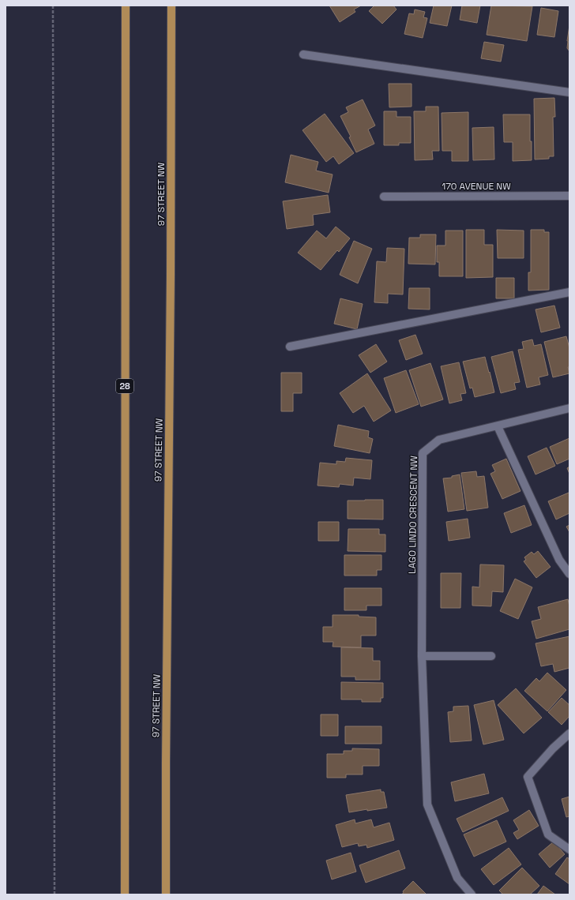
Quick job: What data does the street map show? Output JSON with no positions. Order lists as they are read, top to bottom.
{
  "streets": {
    "main road": ["97 STREET NW", "28"],
    "street": ["170 AVENUE NW", "LAGO LINDO CRESCENT NW"]
  }
}
